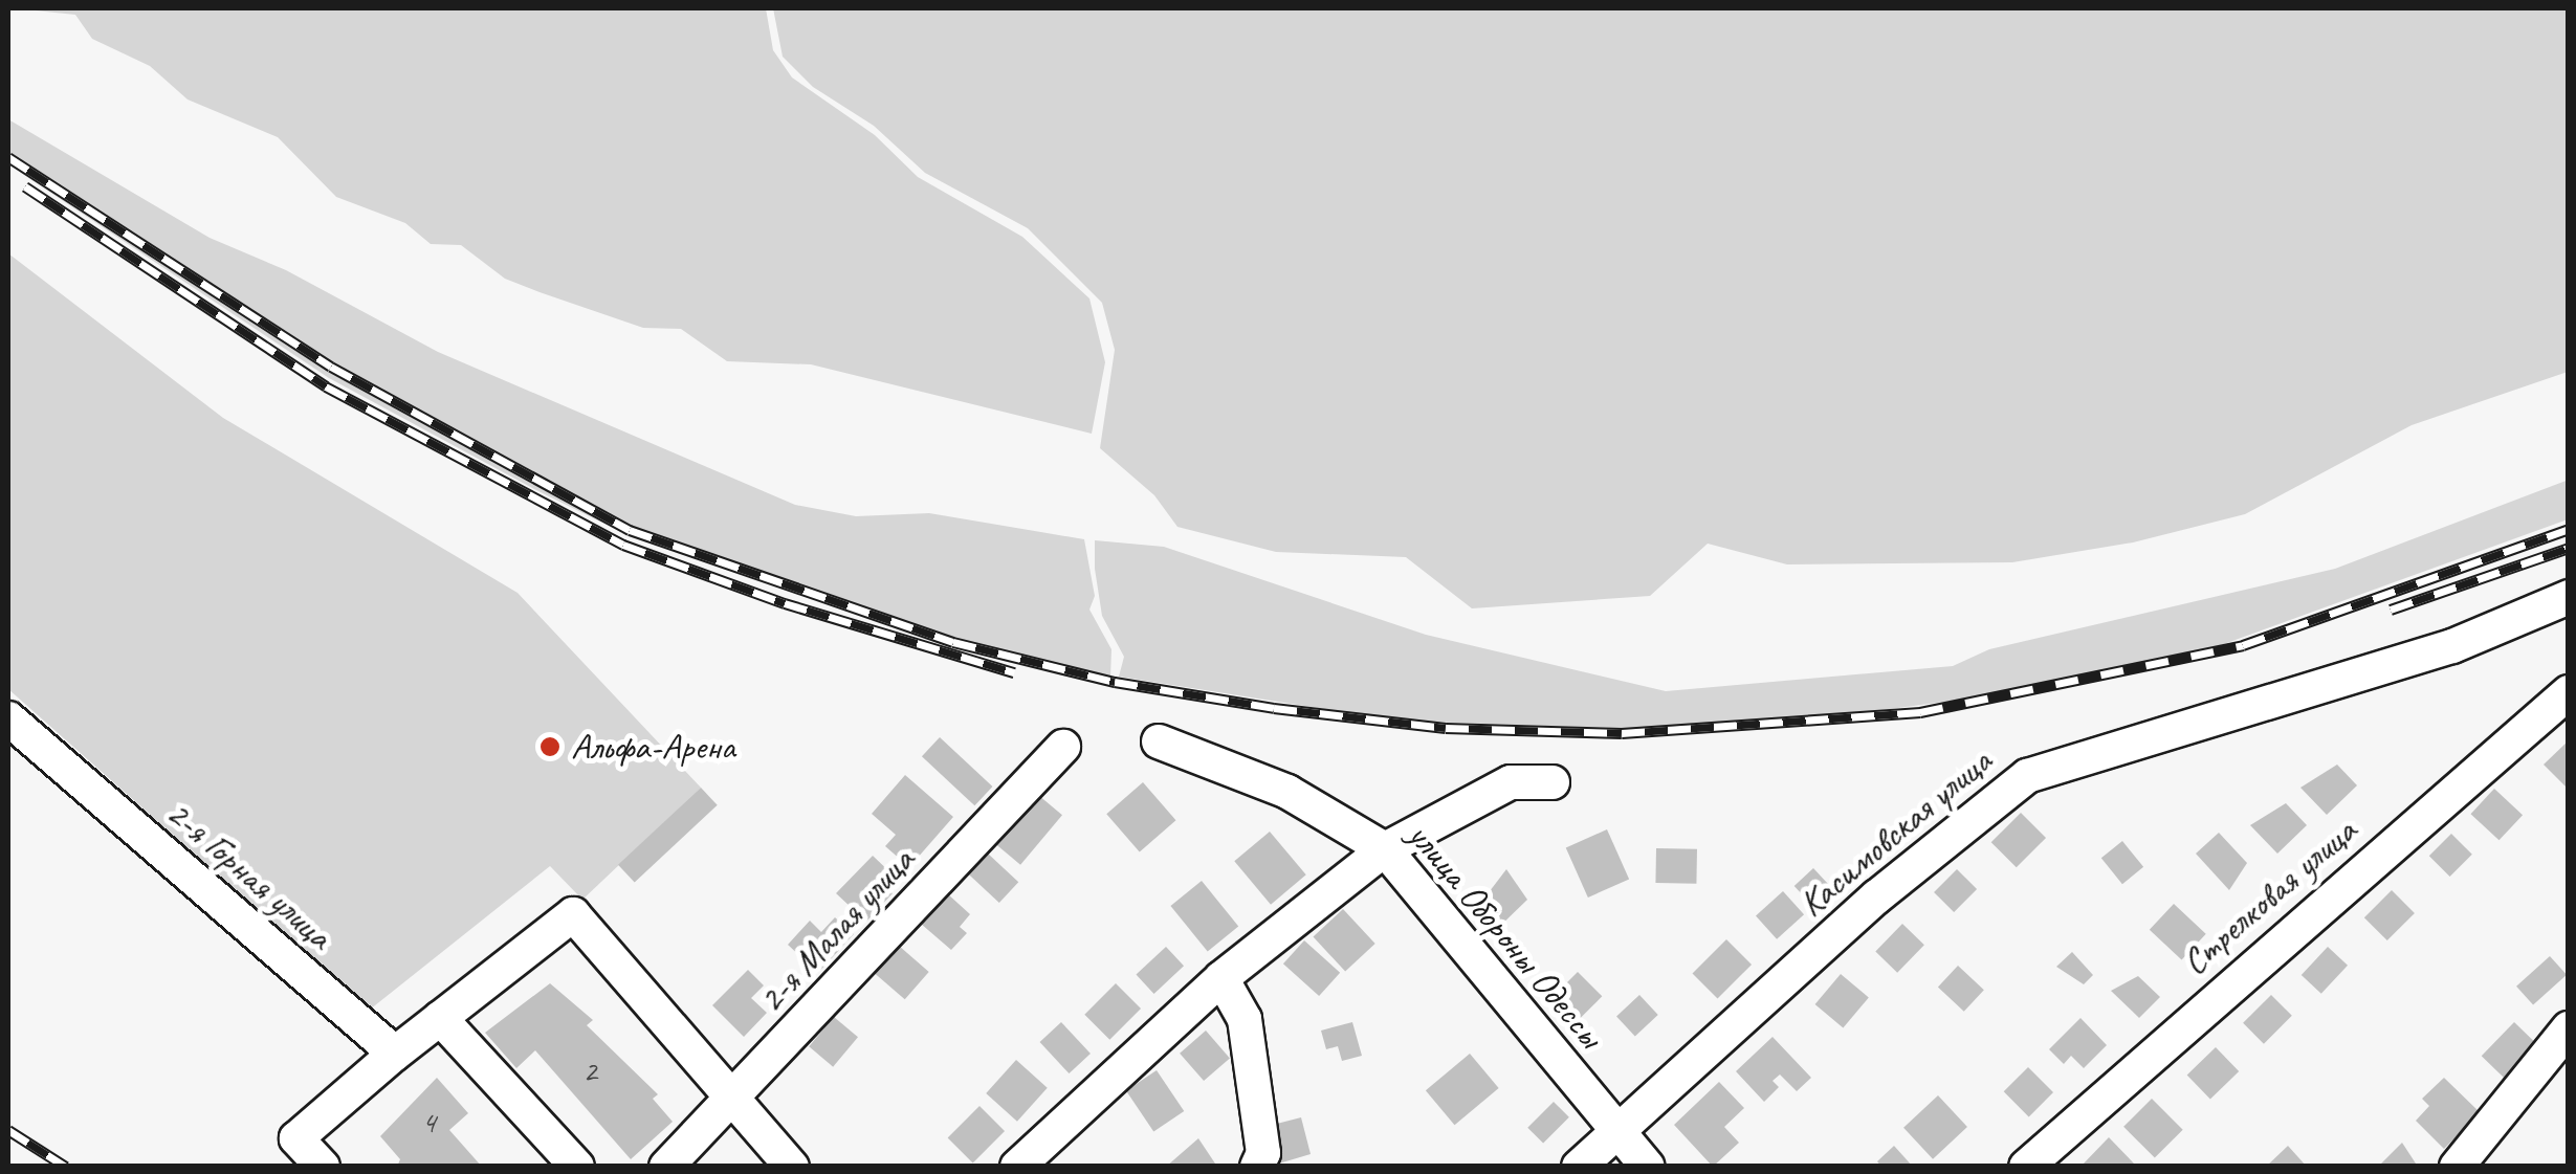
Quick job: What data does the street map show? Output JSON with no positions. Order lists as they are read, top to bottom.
{
  "streets": {
    "street": [
      "Касимовская улица",
      "2-я Горная улица",
      "Стрелковая улица",
      "2-я Малая улица",
      "улица Обороны Одессы"
    ]
  },
  "crossings": [
    ["Касимовская улица", "улица Обороны Одессы"]
  ],
  "places": ["Альфа-Арена"],
  "house_numbers": ["2", "4"]
}
